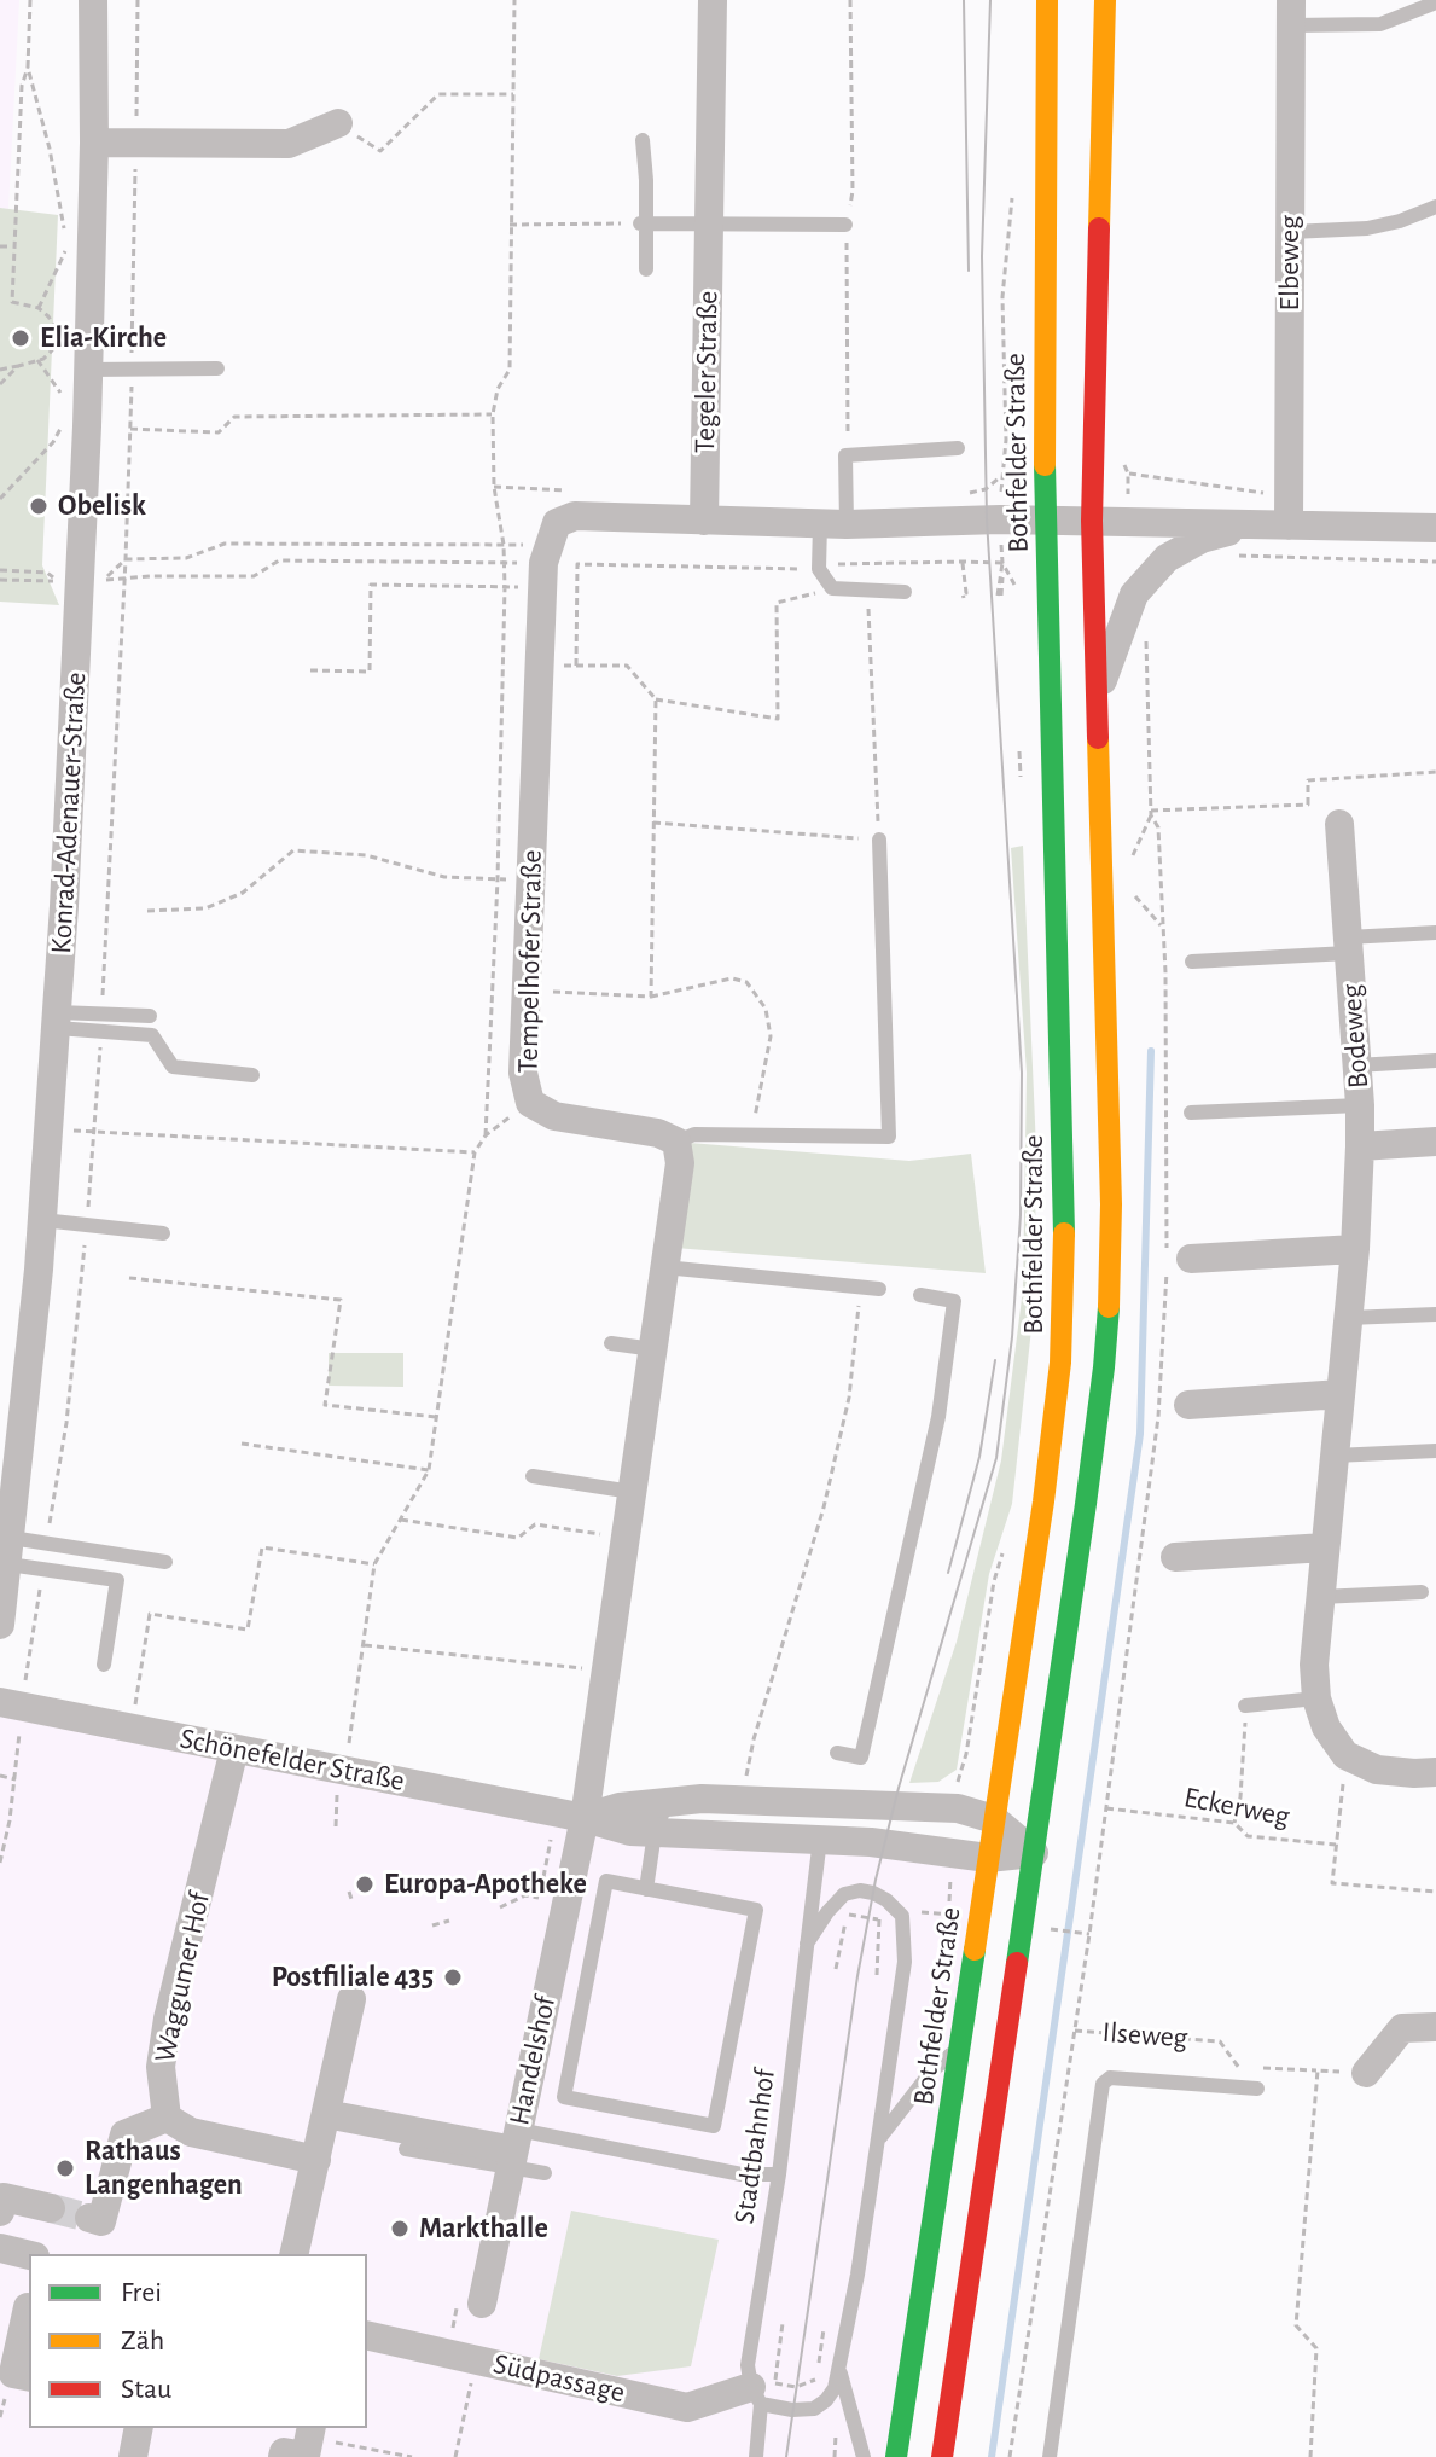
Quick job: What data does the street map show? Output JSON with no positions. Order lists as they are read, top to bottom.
{
  "streets": {
    "main road": ["Bothfelder Straße"],
    "street": [
      "Elbeweg",
      "Tegeler Straße",
      "Konrad-Adenauer-Straße",
      "Tempelhofer Straße",
      "Bodeweg",
      "Schönefelder Straße",
      "Waggumer Hof",
      "Handelshof",
      "Südpassage"
    ],
    "lane": ["Stadtbahnhof"],
    "path": ["Eckerweg", "Ilseweg"]
  },
  "crossings": [
    ["Elbeweg", "Tempelhofer Straße"],
    ["Tegeler Straße", "Tempelhofer Straße"],
    ["Bothfelder Straße", "Tempelhofer Straße"],
    ["Bothfelder Straße", "Schönefelder Straße"],
    ["Schönefelder Straße", "Waggumer Hof"],
    ["Schönefelder Straße", "Handelshof"],
    ["Schönefelder Straße", "Stadtbahnhof"],
    ["Stadtbahnhof", "Südpassage"]
  ],
  "places": [
    "Elia-Kirche",
    "Obelisk",
    "Europa-Apotheke",
    "Postfiliale 435",
    "Rathaus Langenhagen",
    "Markthalle"
  ],
  "legend": ["Frei", "Zäh", "Stau"]
}
